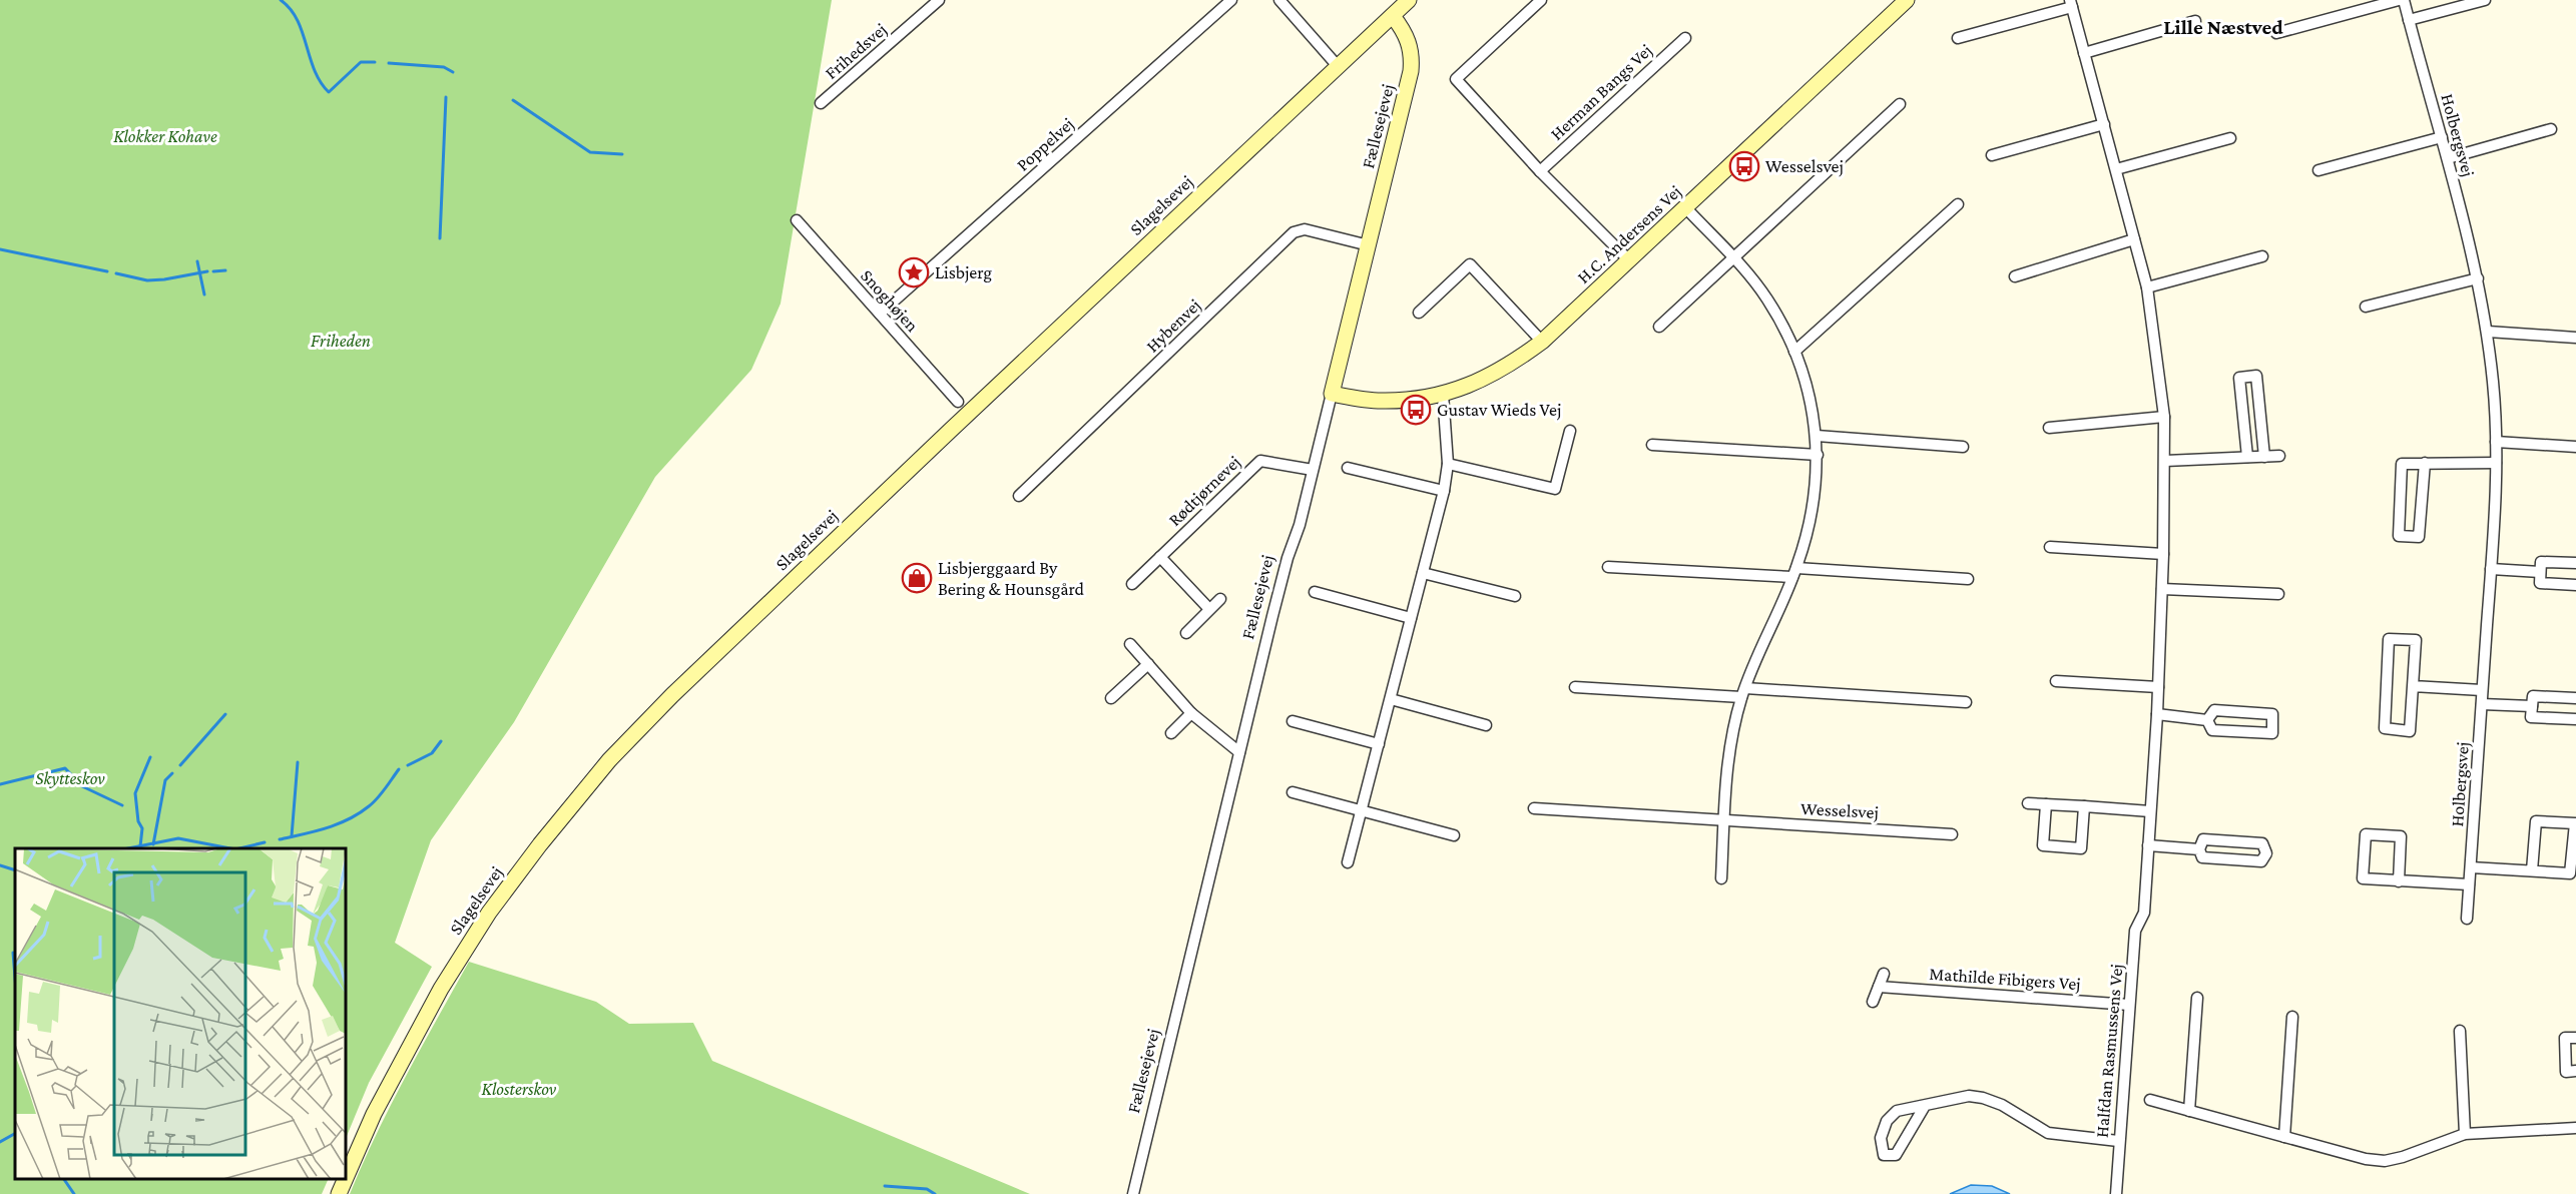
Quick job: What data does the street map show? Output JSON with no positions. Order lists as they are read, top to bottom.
{
  "streets": {
    "street": [
      "Frihedsvej",
      "Herman Bangs Vej",
      "Fællesejevej",
      "Holbergsvej",
      "Poppelvej",
      "Slagelsevej",
      "H.C. Andersens Vej",
      "Snoghøjen",
      "Hybenvej",
      "Rødtjørnevej",
      "Wesselsvej",
      "Mathilde Fibigers Vej",
      "Halfdan Rasmussens Vej"
    ]
  },
  "crossings": [
    ["Fællesejevej", "Slagelsevej"],
    ["Fællesejevej", "H.C. Andersens Vej"],
    ["Fællesejevej", "Hybenvej"],
    ["Fællesejevej", "Rødtjørnevej"],
    ["Poppelvej", "Snoghøjen"],
    ["Mathilde Fibigers Vej", "Halfdan Rasmussens Vej"]
  ],
  "districts": ["Lille Næstved"],
  "parks": [
    "Klokker Kohave",
    "Friheden",
    "Skytteskov",
    "Klosterskov"
  ],
  "places": {
    "bus stop": ["Wesselsvej", "Gustav Wieds Vej"],
    "place": ["Lisbjerg"],
    "shop": ["Lisbjerggaard By Bering & Hounsgård"]
  }
}
